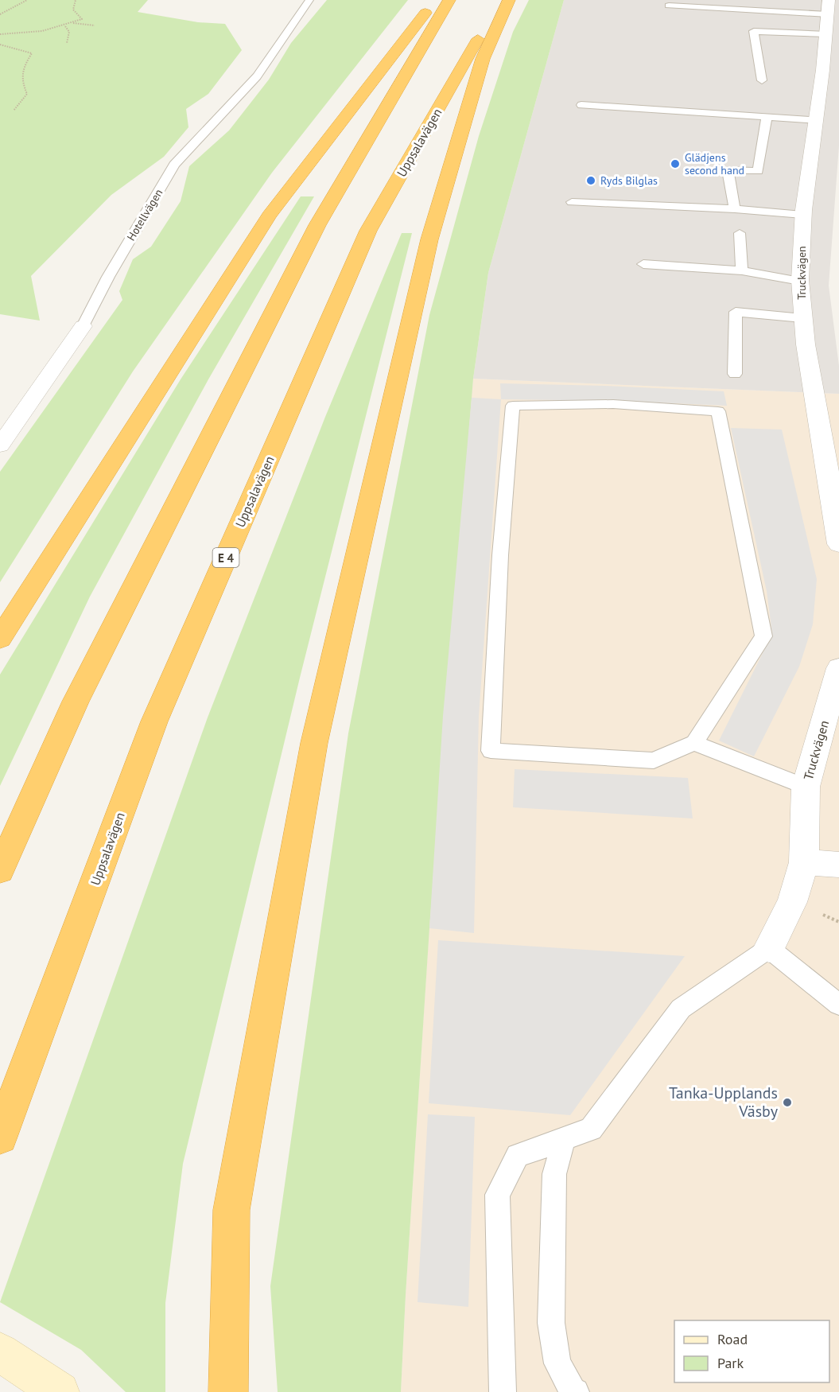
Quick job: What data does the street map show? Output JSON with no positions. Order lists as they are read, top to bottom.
{
  "streets": {
    "highway": ["Uppsalavägen", "E 4"],
    "street": ["Hotellvägen", "Truckvägen"]
  },
  "places": ["Glädjens second hand", "Ryds Bilglas", "Tanka-Upplands Väsby"],
  "legend": ["Road", "Park"]
}
